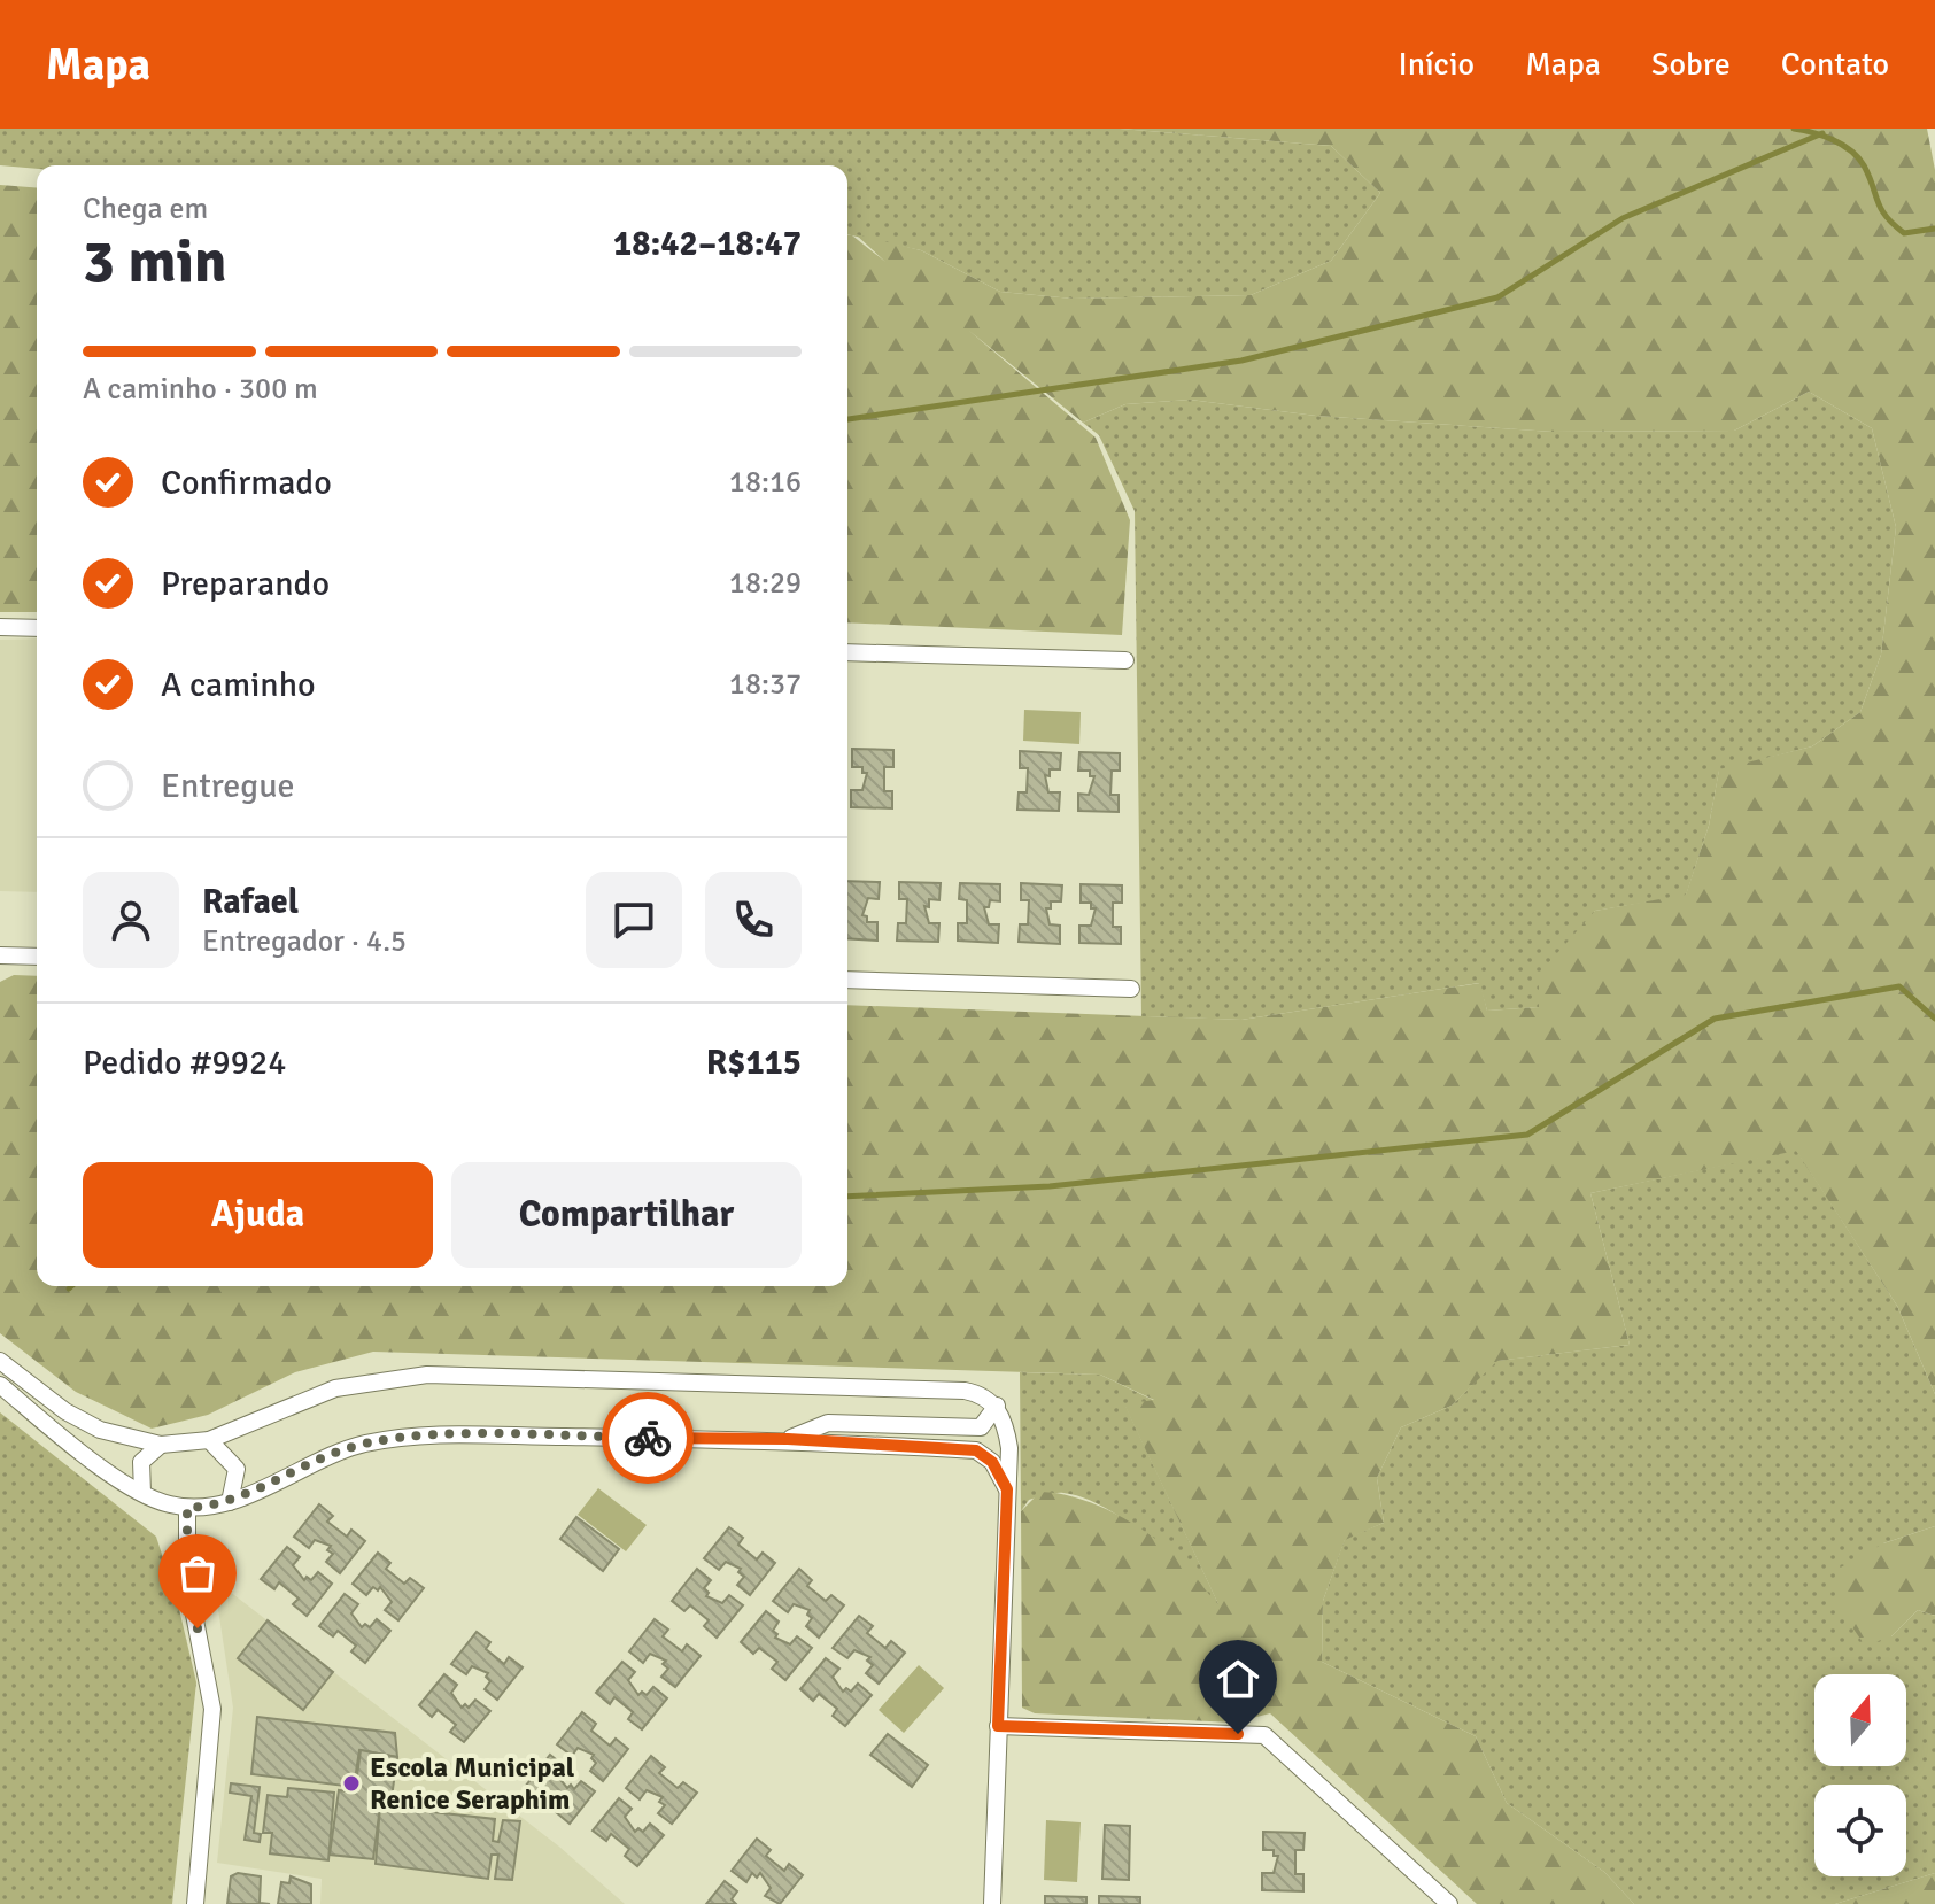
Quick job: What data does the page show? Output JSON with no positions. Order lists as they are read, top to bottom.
{
  "places": ["Escola Municipal Renice Seraphim"],
  "north": "top",
  "page": {
    "header": "Mapa",
    "nav": [
      "Início",
      "Mapa",
      "Sobre",
      "Contato"
    ],
    "heading": ["3 min", "Chega em", "18:42–18:47"],
    "panel": [
      "Rafael",
      "Entregador · 4.5",
      "Pedido #9924",
      "R$115"
    ],
    "bar": "A caminho · 300 m",
    "list": [
      ["Confirmado", "18:16"],
      ["Preparando", "18:29"],
      ["A caminho", "18:37"],
      "Entregue"
    ],
    "buttons": ["Ajuda", "Compartilhar"]
  }
}
